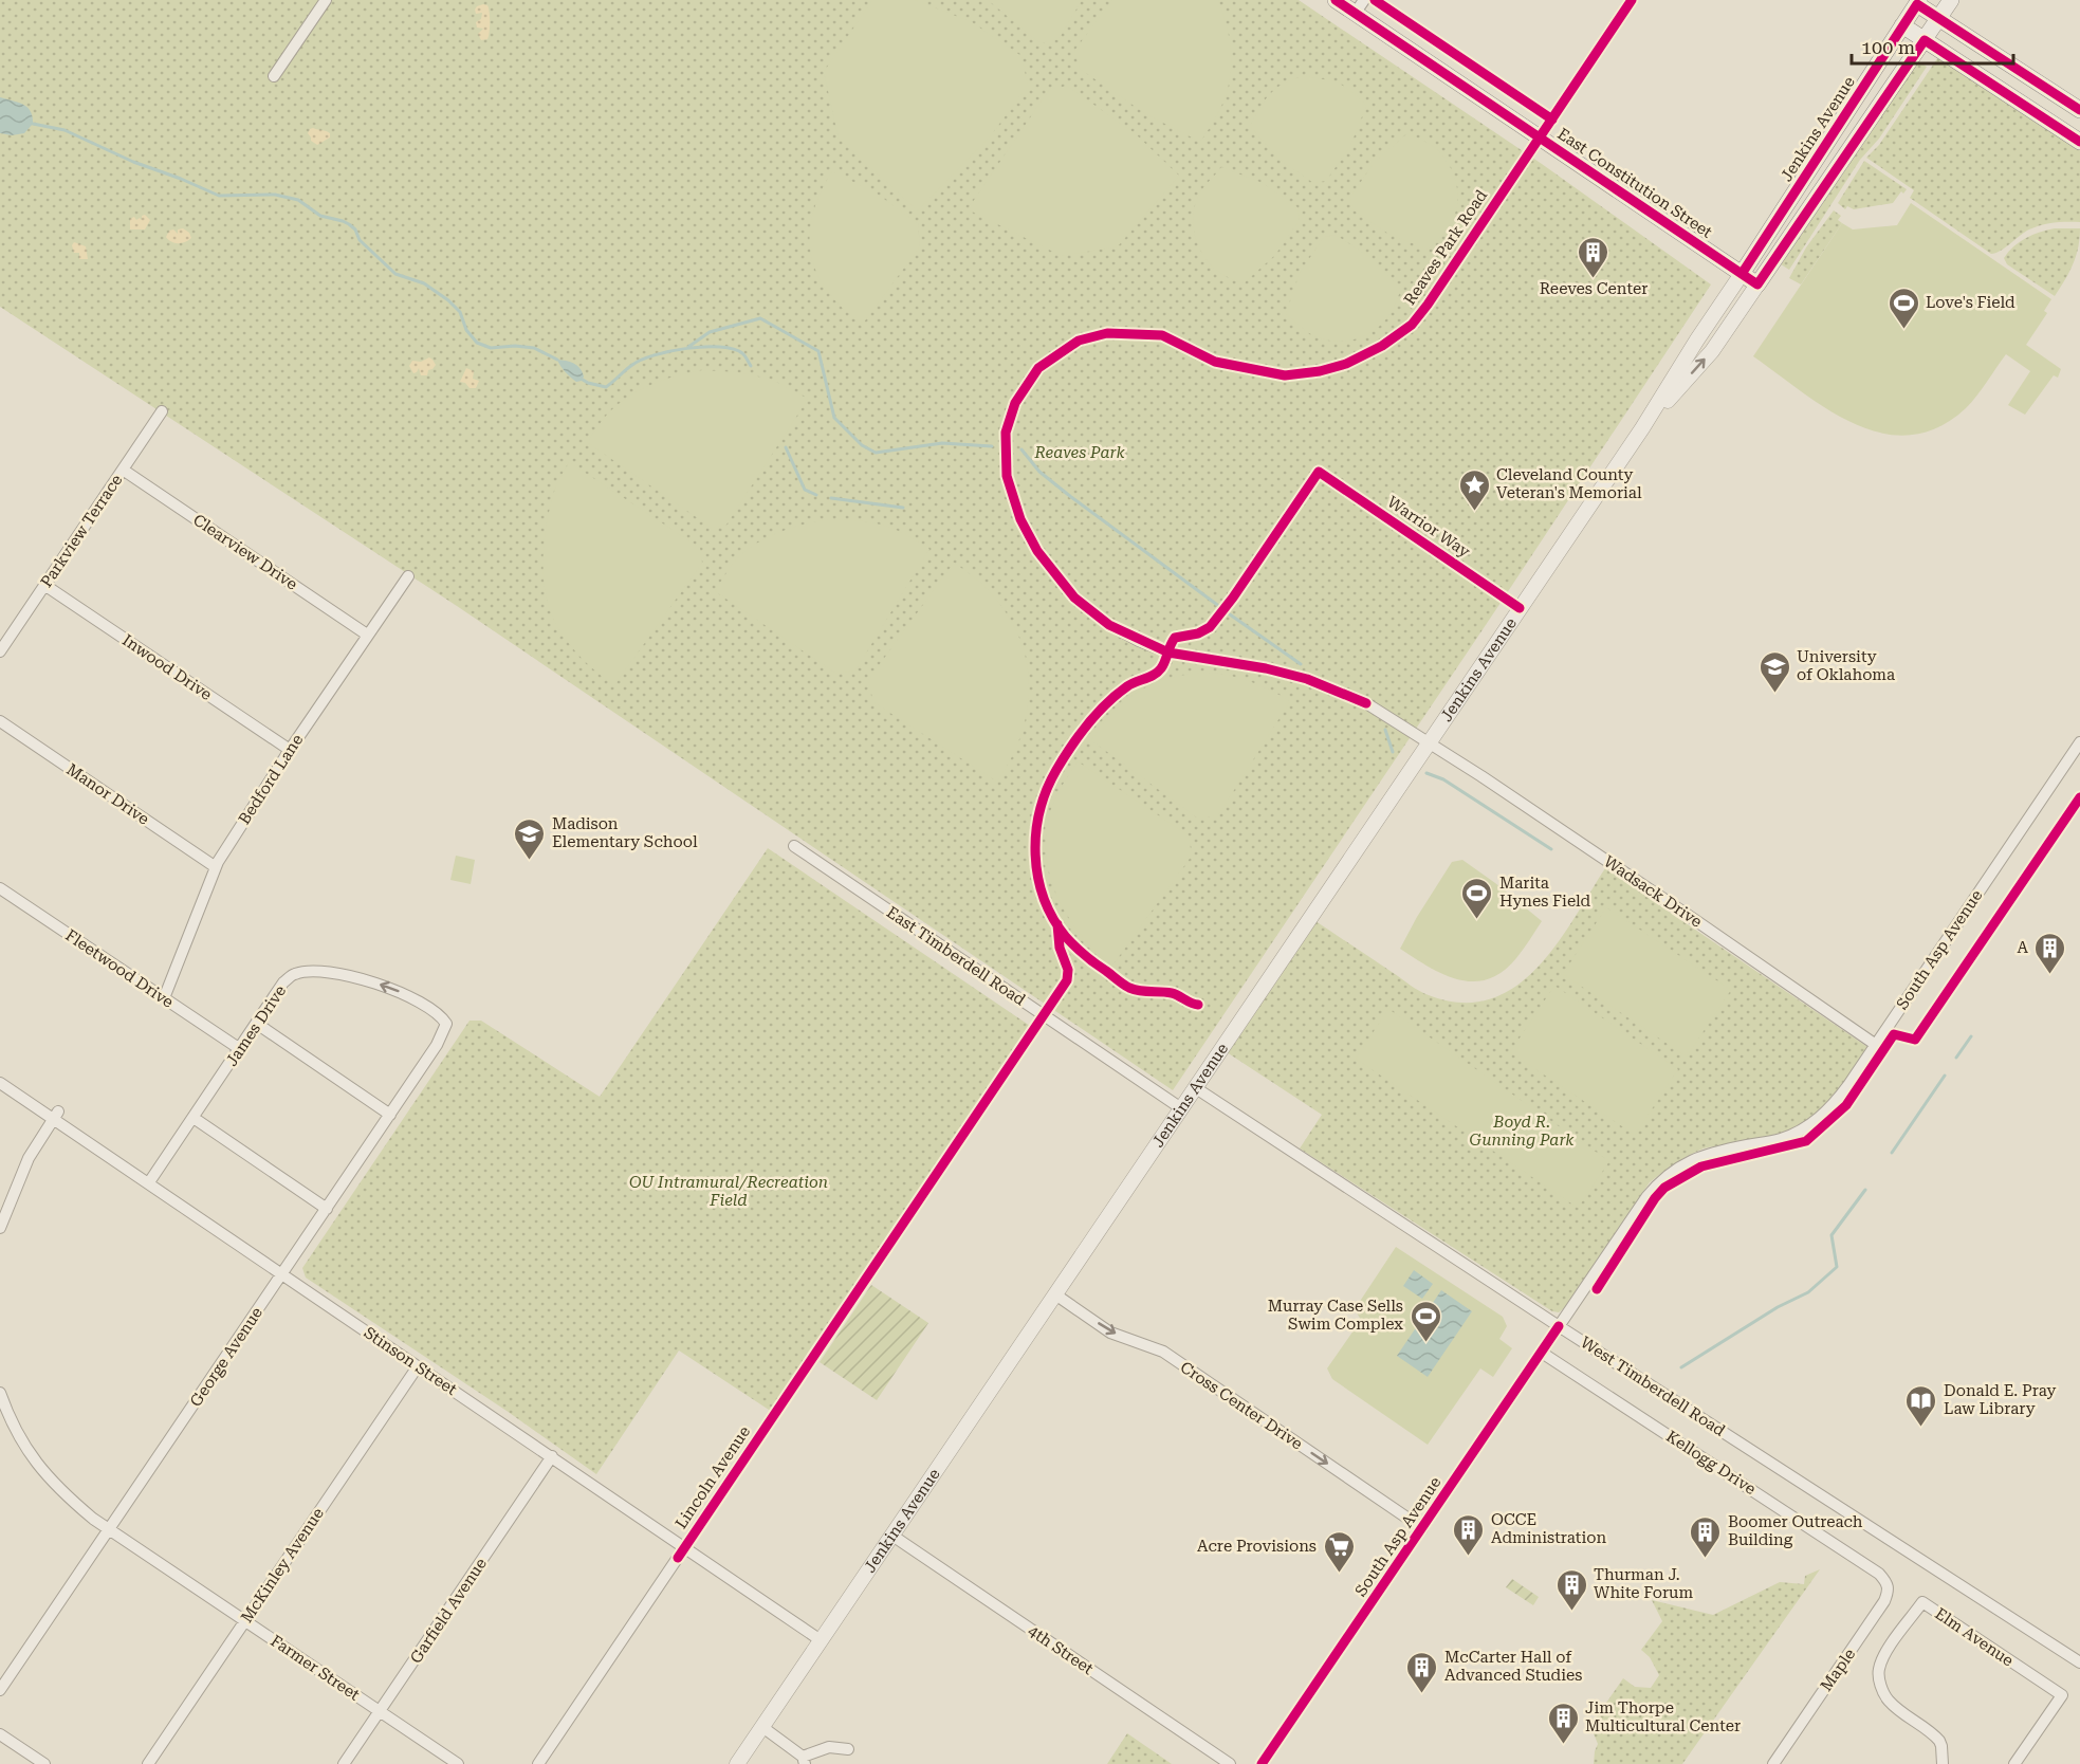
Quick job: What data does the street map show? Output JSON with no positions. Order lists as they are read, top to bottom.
{
  "streets": {
    "main road": ["Jenkins Avenue", "East Constitution Street"],
    "street": [
      "Reaves Park Road",
      "Warrior Way",
      "Parkview Terrace",
      "Clearview Drive",
      "Inwood Drive",
      "Bedford Lane",
      "Manor Drive",
      "Wadsack Drive",
      "South Asp Avenue",
      "East Timberdell Road",
      "Fleetwood Drive",
      "James Drive",
      "George Avenue",
      "Stinson Street",
      "West Timberdell Road",
      "Cross Center Drive",
      "Kellogg Drive",
      "Lincoln Avenue",
      "McKinley Avenue",
      "Garfield Avenue",
      "Elm Avenue",
      "4th Street",
      "Farmer Street",
      "Maple"
    ]
  },
  "crossings": [
    ["Jenkins Avenue", "East Constitution Street"],
    ["Jenkins Avenue", "Reaves Park Road"],
    ["Jenkins Avenue", "Warrior Way"],
    ["Jenkins Avenue", "Wadsack Drive"],
    ["Jenkins Avenue", "East Timberdell Road"],
    ["Jenkins Avenue", "Stinson Street"],
    ["Jenkins Avenue", "West Timberdell Road"],
    ["Jenkins Avenue", "Cross Center Drive"],
    ["Jenkins Avenue", "4th Street"],
    ["East Constitution Street", "Reaves Park Road"],
    ["Reaves Park Road", "Wadsack Drive"],
    ["Parkview Terrace", "Clearview Drive"],
    ["Parkview Terrace", "Inwood Drive"],
    ["Clearview Drive", "Bedford Lane"],
    ["Inwood Drive", "Bedford Lane"],
    ["Bedford Lane", "Manor Drive"],
    ["Bedford Lane", "Fleetwood Drive"],
    ["Wadsack Drive", "South Asp Avenue"],
    ["South Asp Avenue", "West Timberdell Road"],
    ["South Asp Avenue", "Cross Center Drive"],
    ["South Asp Avenue", "Kellogg Drive"],
    ["Fleetwood Drive", "James Drive"],
    ["James Drive", "George Avenue"],
    ["James Drive", "Stinson Street"],
    ["George Avenue", "Stinson Street"],
    ["George Avenue", "Farmer Street"],
    ["Stinson Street", "Lincoln Avenue"],
    ["Stinson Street", "McKinley Avenue"],
    ["Stinson Street", "Garfield Avenue"],
    ["Kellogg Drive", "Maple"],
    ["McKinley Avenue", "Farmer Street"],
    ["Garfield Avenue", "Farmer Street"]
  ],
  "one_way": ["James Drive", "Cross Center Drive"],
  "parks": ["Reaves Park", "Boyd R. Gunning Park", "OU Intramural/Recreation Field"],
  "places": {
    "building": [
      "Reeves Center",
      "A",
      "OCCE Administration",
      "Boomer Outreach Building",
      "Thurman J. White Forum",
      "McCarter Hall of Advanced Studies",
      "Jim Thorpe Multicultural Center"
    ],
    "sports": ["Love's Field", "Marita Hynes Field", "Murray Case Sells Swim Complex"],
    "place": ["Cleveland County Veteran's Memorial"],
    "school or university": ["University of Oklahoma", "Madison Elementary School"],
    "library": ["Donald E. Pray Law Library"],
    "supermarket": ["Acre Provisions"]
  },
  "scale_bar": "100 m"
}
